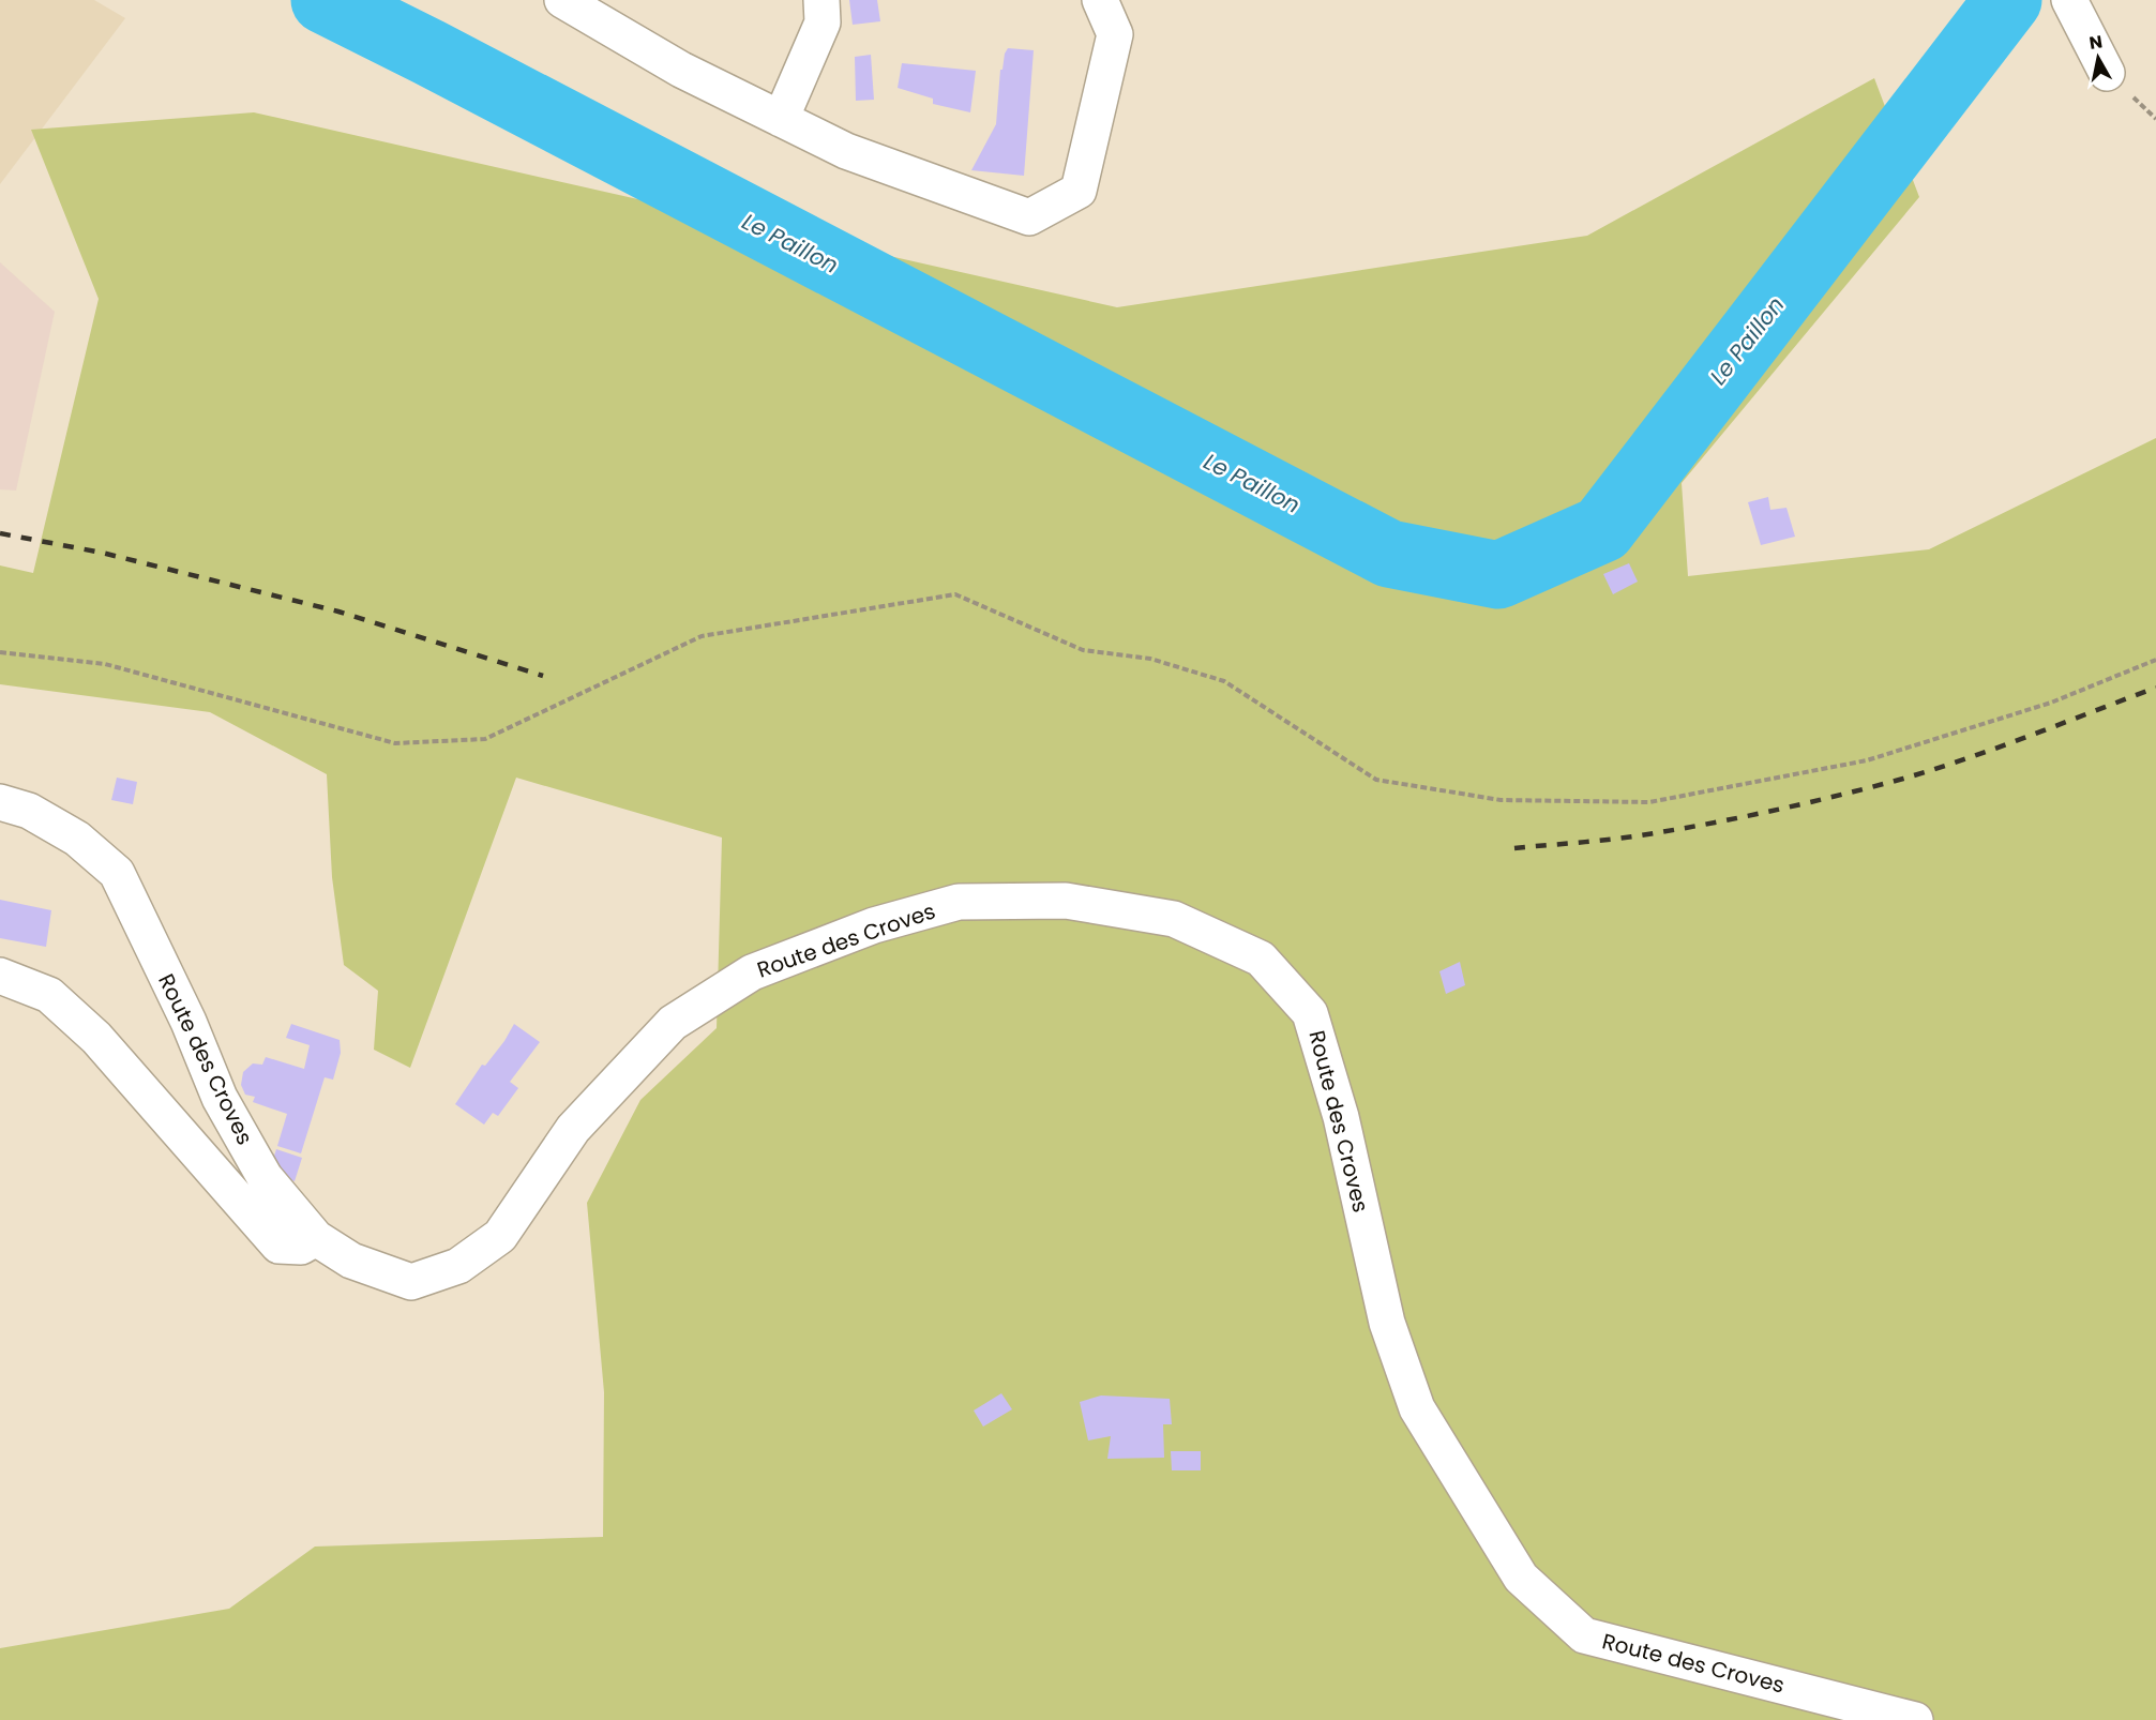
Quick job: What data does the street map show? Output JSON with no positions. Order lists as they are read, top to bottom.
{
  "streets": {
    "street": ["Route des Croves"]
  },
  "water": ["Le Paillon"],
  "north": "top"
}
